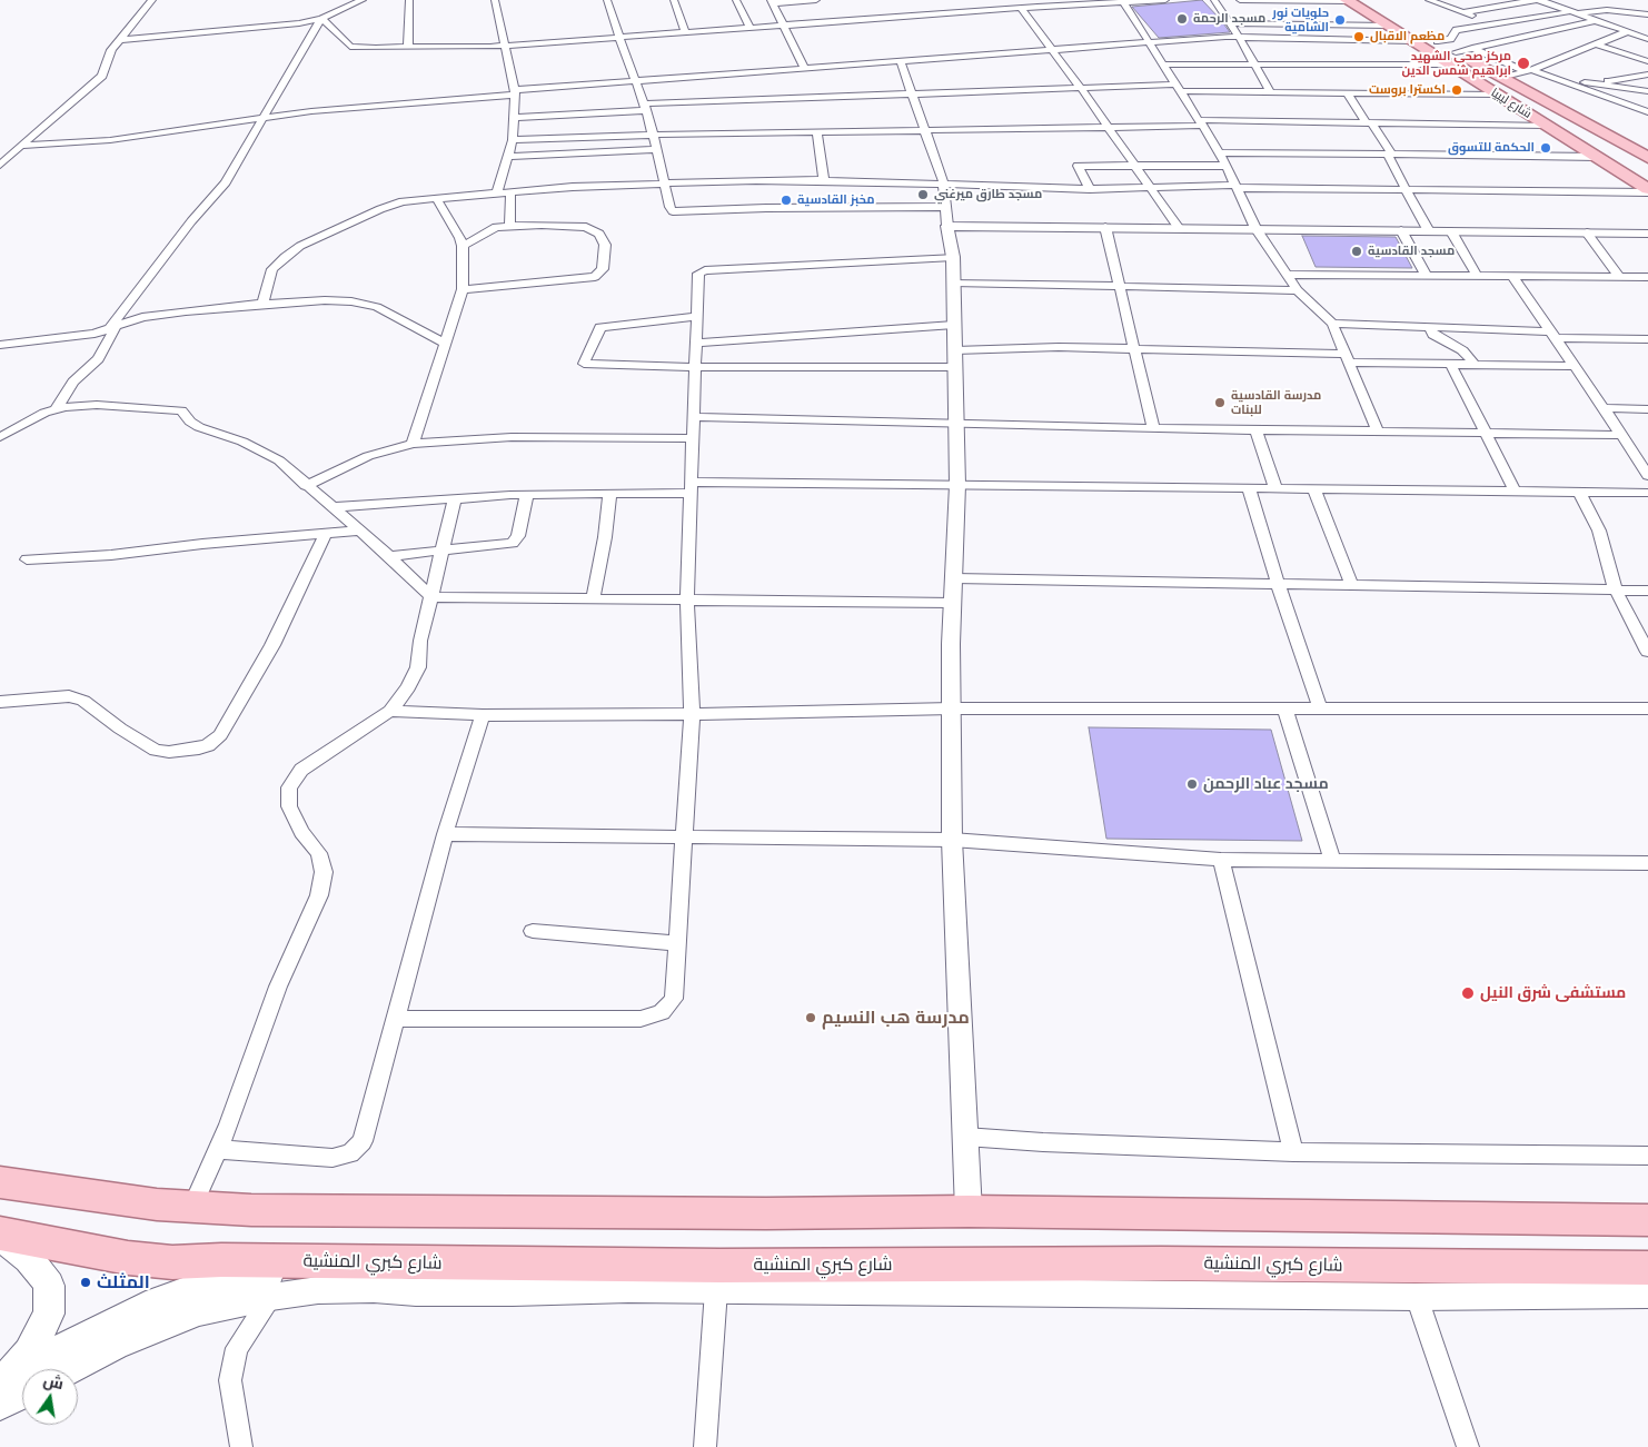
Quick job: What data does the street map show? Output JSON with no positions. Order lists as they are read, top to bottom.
{
  "streets": {
    "main road": ["شارع ليبيا", "شارع كبري المنشية"]
  },
  "places": [
    "مسجد الرحمة",
    "حلويات نور الشامية",
    "مظعم الاقبال",
    "مركز صحي الشهيد ابراهيم شمس الدين",
    "اكسترا بروست",
    "الحكمة للتسوق",
    "مسجد طارق ميرغني",
    "مخبز القادسية",
    "مسجد القادسية",
    "مدرسة القادسية للبنات",
    "مسجد عباد الرحمن",
    "مستشفى شرق النيل",
    "مدرسة هب النسيم",
    "المثلث"
  ],
  "north": "top"
}
